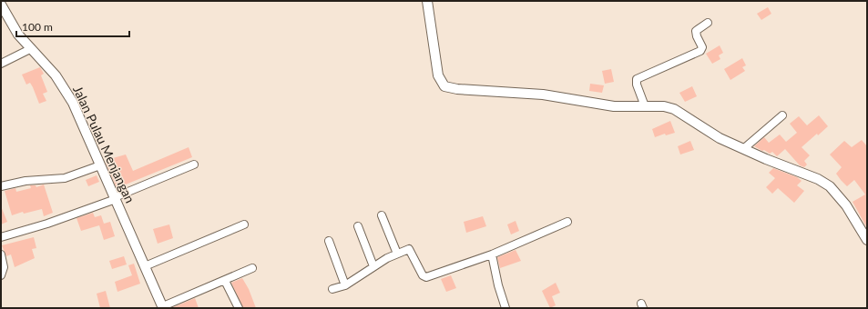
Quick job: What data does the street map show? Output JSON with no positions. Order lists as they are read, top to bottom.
{
  "streets": {
    "street": ["Jalan Pulau Menjangan"]
  },
  "scale_bar": "100 m"
}
